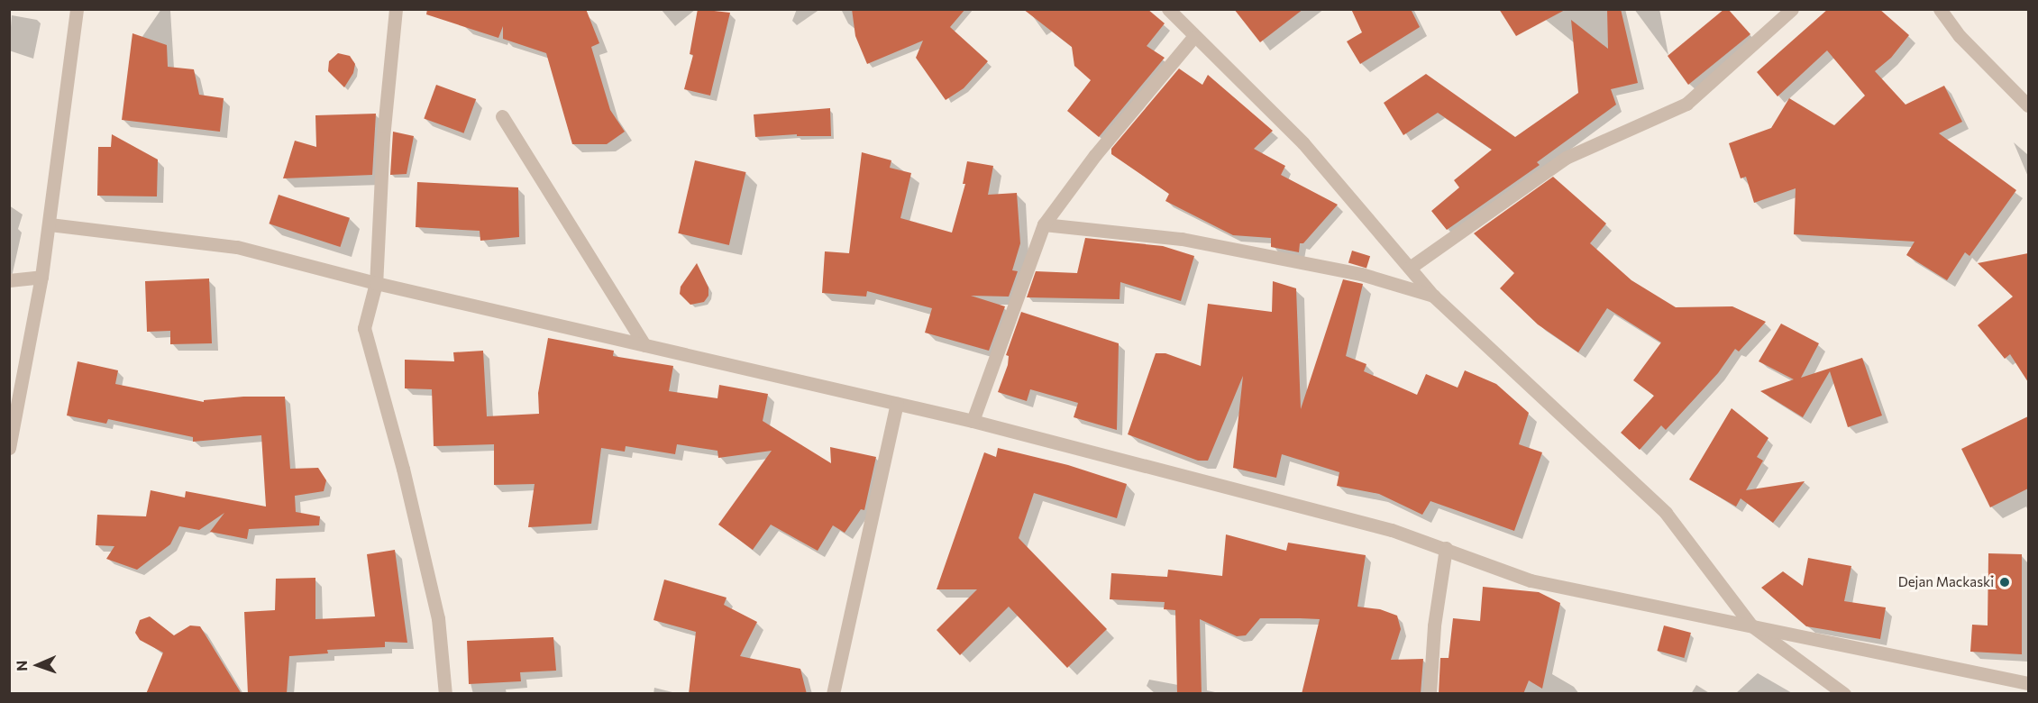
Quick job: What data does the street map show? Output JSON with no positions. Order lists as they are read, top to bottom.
{
  "places": ["Dejan Mackaski"],
  "north": "left"
}
